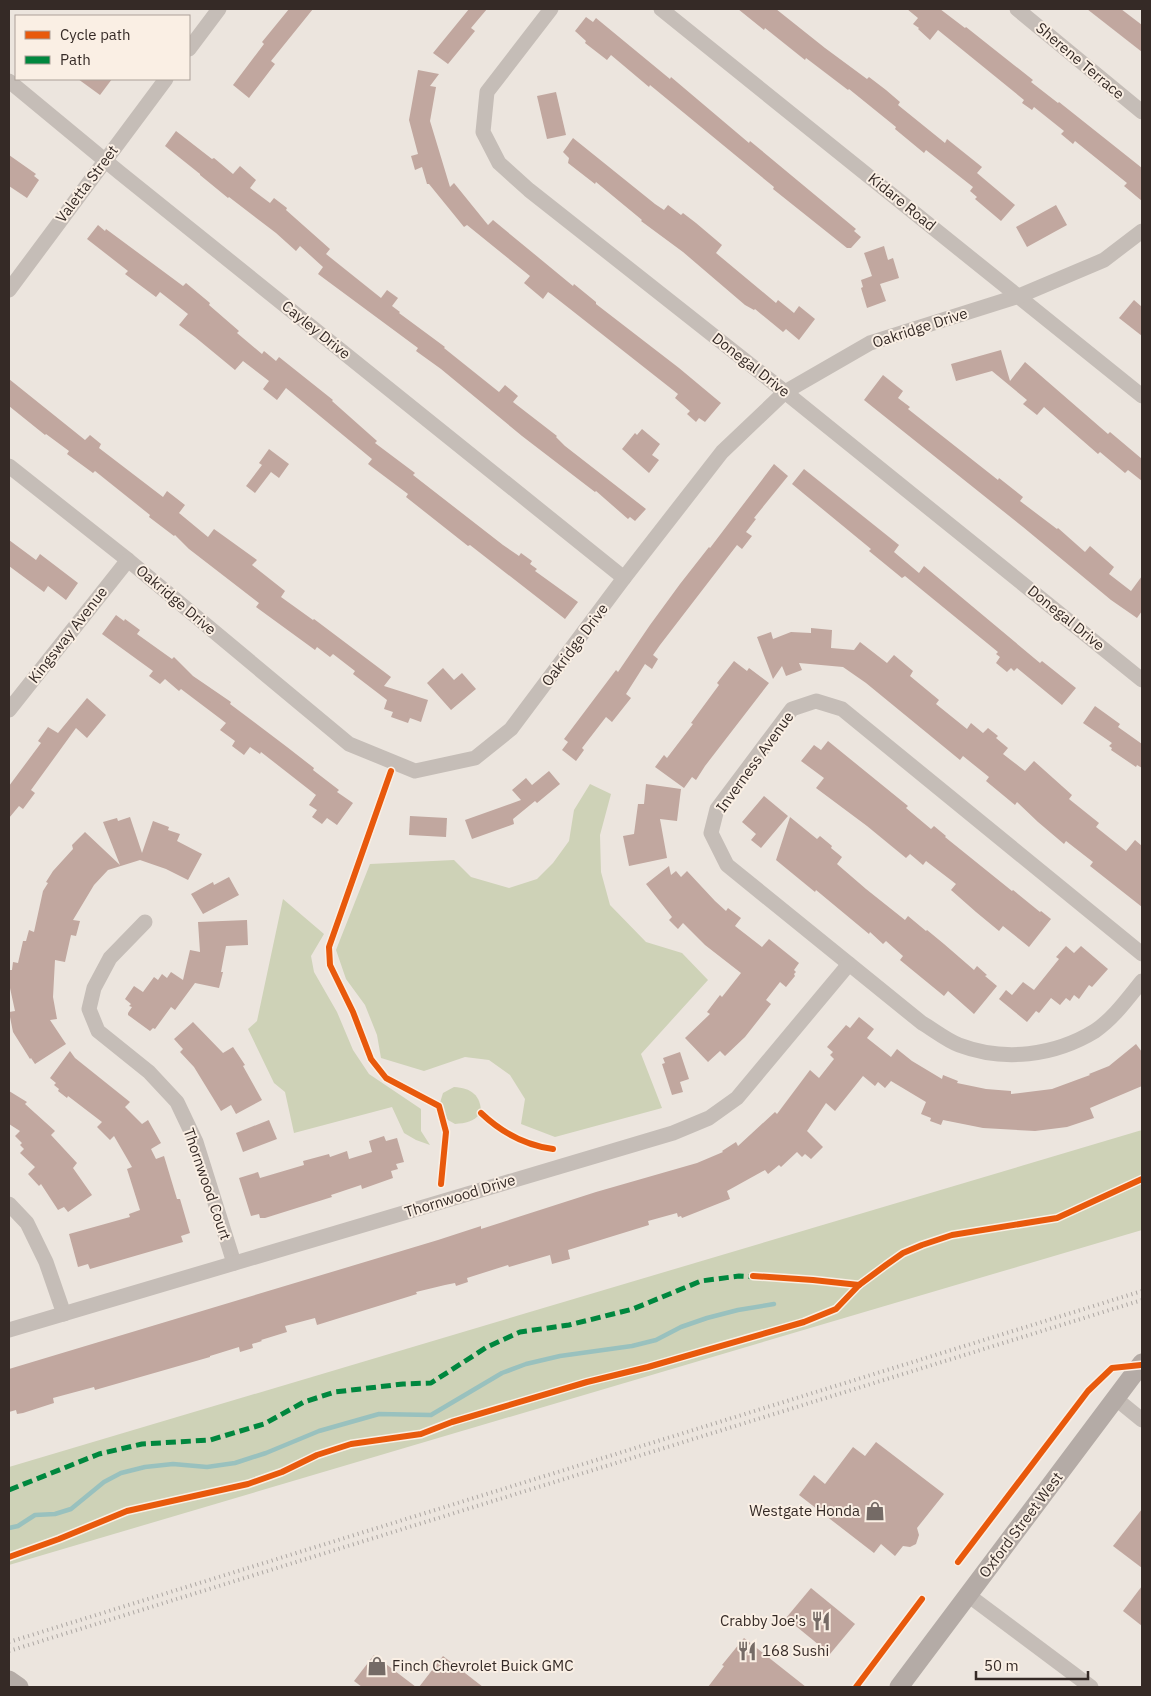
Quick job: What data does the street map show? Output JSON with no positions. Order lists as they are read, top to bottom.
{
  "streets": {
    "main road": ["Oxford Street West"],
    "street": [
      "Sherene Terrace",
      "Valetta Street",
      "Kidare Road",
      "Oakridge Drive",
      "Cayley Drive",
      "Donegal Drive",
      "Kingsway Avenue",
      "Inverness Avenue",
      "Thornwood Court",
      "Thornwood Drive"
    ]
  },
  "crossings": [
    ["Valetta Street", "Cayley Drive"],
    ["Kidare Road", "Oakridge Drive"],
    ["Oakridge Drive", "Cayley Drive"],
    ["Oakridge Drive", "Donegal Drive"],
    ["Oakridge Drive", "Kingsway Avenue"],
    ["Inverness Avenue", "Thornwood Drive"],
    ["Thornwood Court", "Thornwood Drive"]
  ],
  "places": {
    "shop": ["Westgate Honda", "Finch Chevrolet Buick GMC"],
    "restaurant": ["Crabby Joe's", "168 Sushi"]
  },
  "legend": ["Cycle path", "Path"],
  "scale_bar": "50 m"
}
